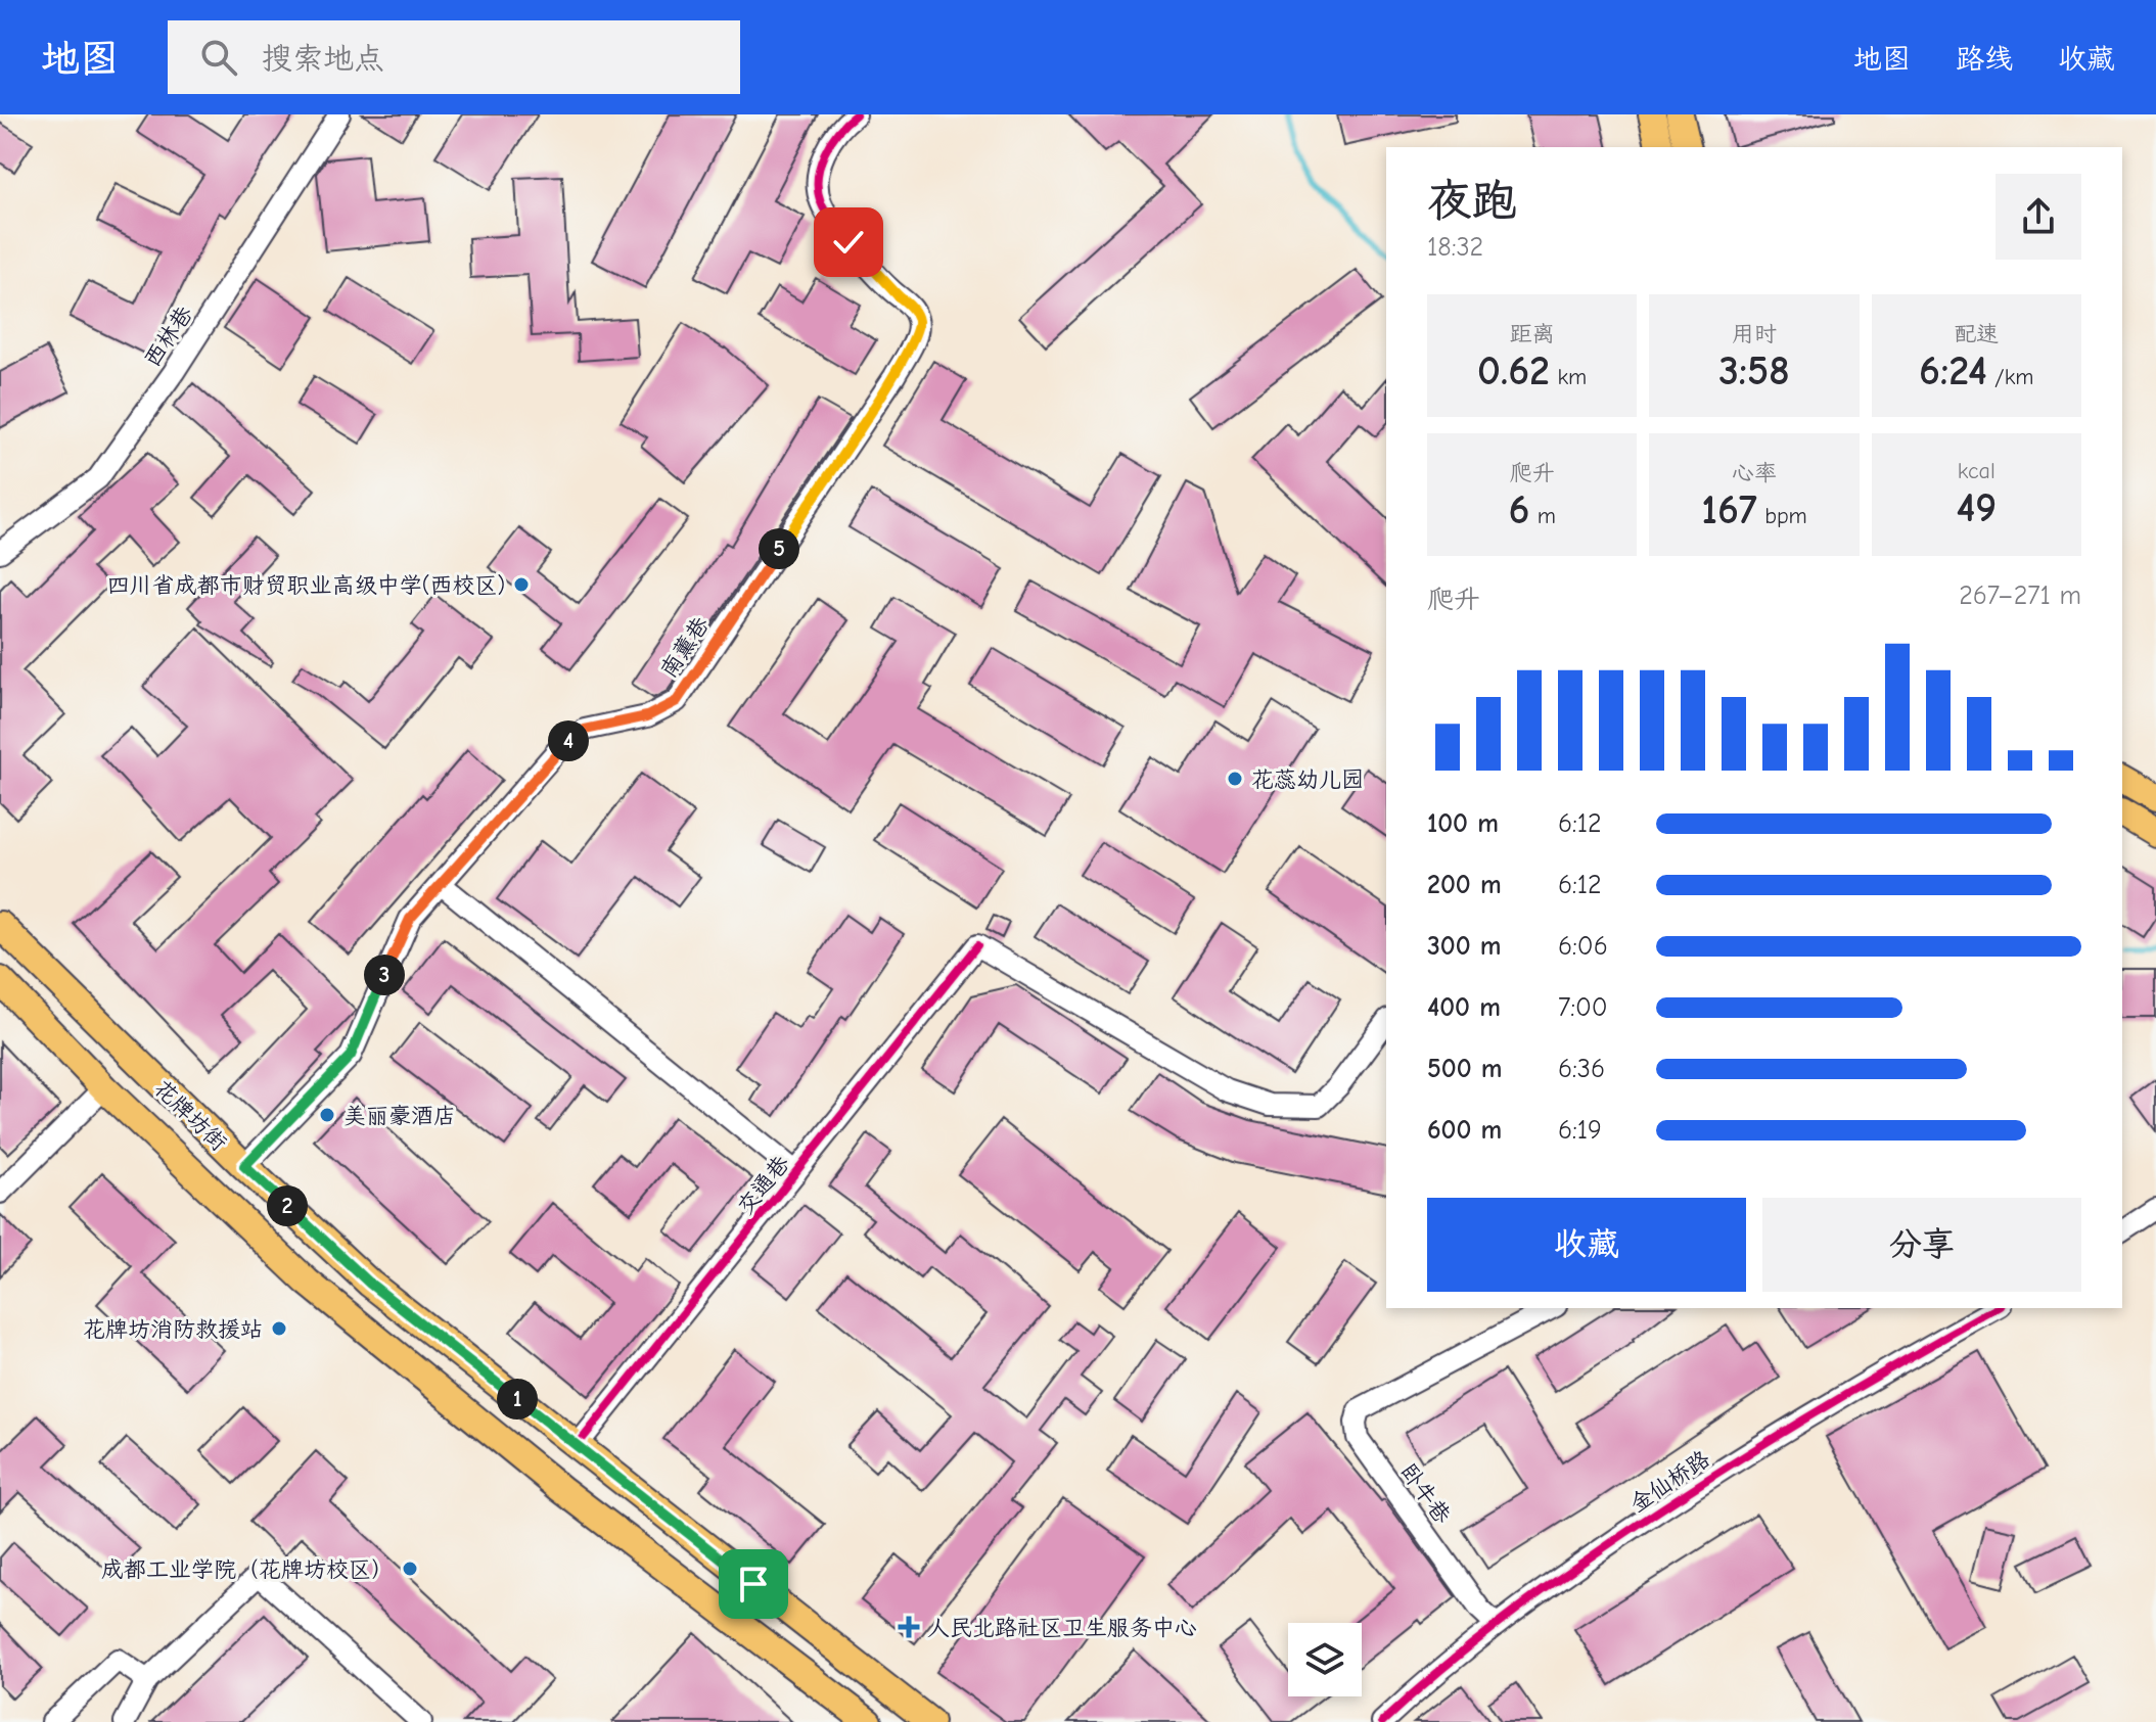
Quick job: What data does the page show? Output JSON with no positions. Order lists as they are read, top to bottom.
{
  "streets": {
    "main road": ["花牌坊街"],
    "street": [
      "西林巷",
      "南薰巷",
      "交通巷",
      "金仙桥路",
      "卧牛巷"
    ]
  },
  "crossings": [
    ["南薰巷", "花牌坊街"],
    ["花牌坊街", "交通巷"],
    ["金仙桥路", "卧牛巷"]
  ],
  "places": {
    "other": [
      "四川省成都市财贸职业高级中学(西校区)",
      "花蕊幼儿园",
      "美丽豪酒店",
      "花牌坊消防救援站",
      "成都工业学院（花牌坊校区）"
    ],
    "health": ["人民北路社区卫生服务中心"]
  },
  "page": {
    "header": "地图",
    "search": "搜索地点",
    "nav": ["地图", "路线", "收藏"],
    "heading": ["夜跑", "18:32"],
    "stats": [
      ["距离", "0.62 km"],
      ["用时", "3:58"],
      ["配速", "6:24 /km"],
      ["爬升", "6 m"],
      ["心率", "167 bpm"],
      ["kcal", "49"]
    ],
    "pins": [
      "5",
      "4",
      "3",
      "2",
      "1"
    ],
    "chart": ["爬升", "267–271 m"],
    "list": [
      {
        "name": "100 m",
        "note": "6:12"
      },
      {
        "name": "200 m",
        "note": "6:12"
      },
      {
        "name": "300 m",
        "note": "6:06"
      },
      {
        "name": "400 m",
        "note": "7:00"
      },
      {
        "name": "500 m",
        "note": "6:36"
      },
      {
        "name": "600 m",
        "note": "6:19"
      }
    ],
    "buttons": ["收藏", "分享"]
  }
}
